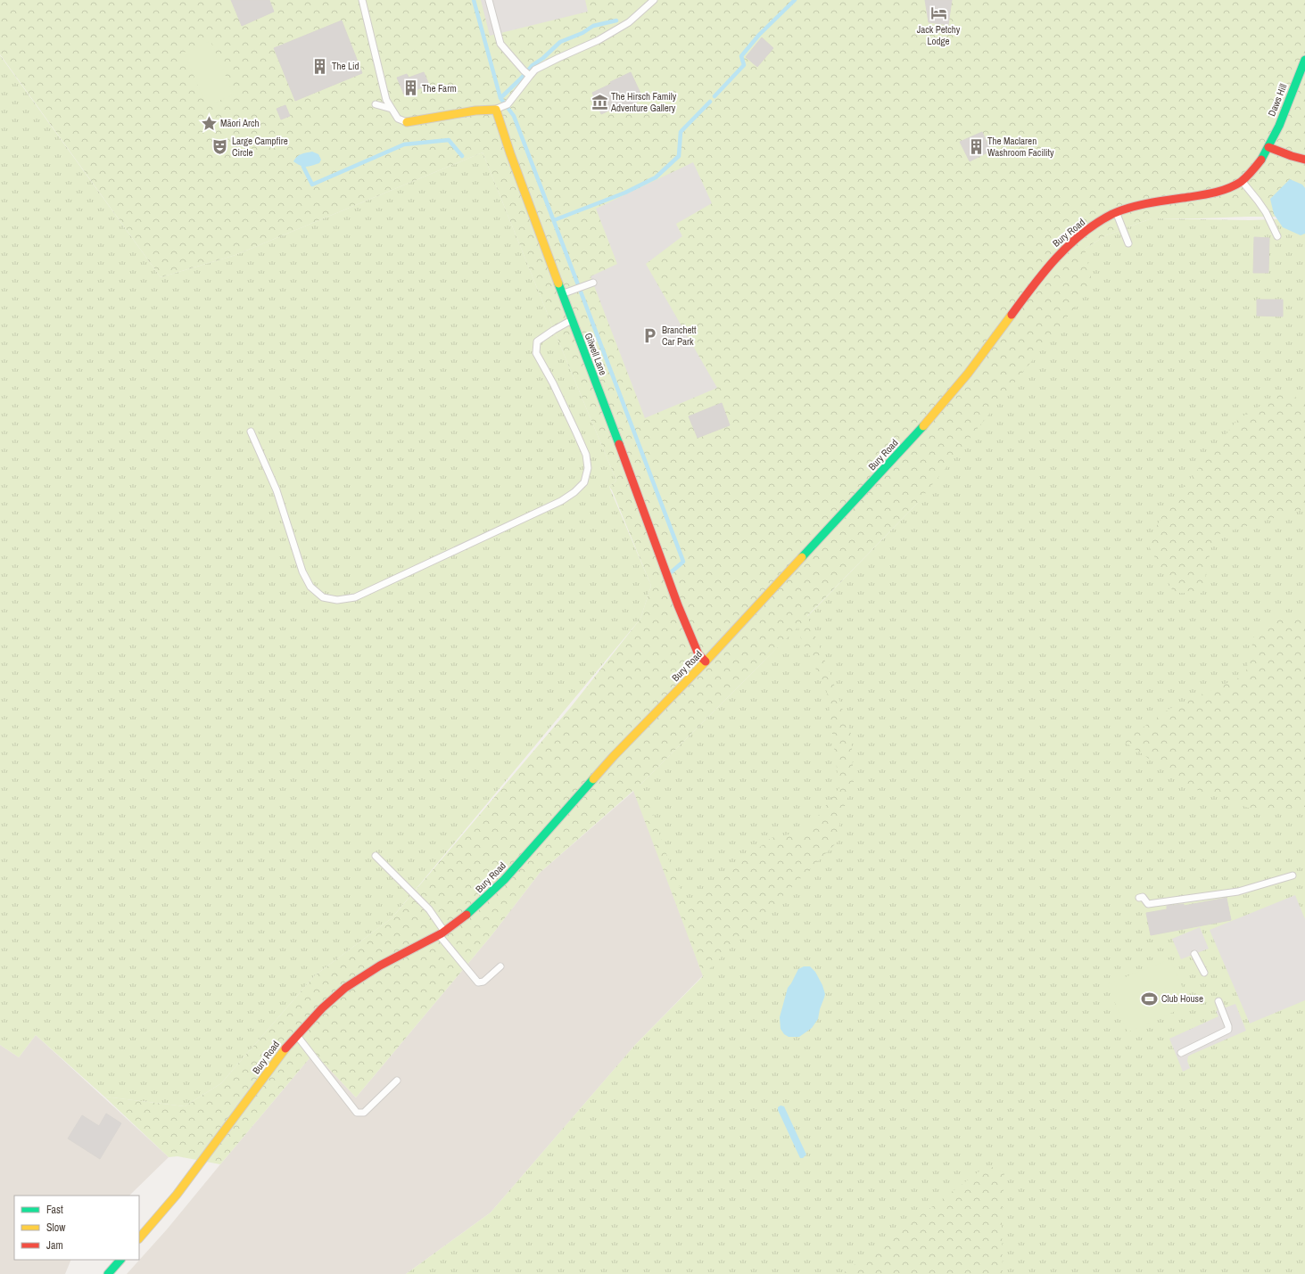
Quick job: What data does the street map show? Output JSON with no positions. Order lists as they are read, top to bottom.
{
  "streets": {
    "street": ["Daws Hill", "Bury Road", "Gilwell Lane"]
  },
  "crossings": [
    ["Daws Hill", "Bury Road"],
    ["Bury Road", "Gilwell Lane"]
  ],
  "places": {
    "hotel": ["Jack Petchy Lodge"],
    "building": ["The Lid", "The Farm", "The Maclaren Washroom Facility"],
    "museum": ["The Hirsch Family Adventure Gallery"],
    "place": ["Māori Arch"],
    "theatre": ["Large Campfire Circle"],
    "parking": ["Branchett Car Park"],
    "sports": ["Club House"]
  },
  "legend": ["Fast", "Slow", "Jam"]
}
